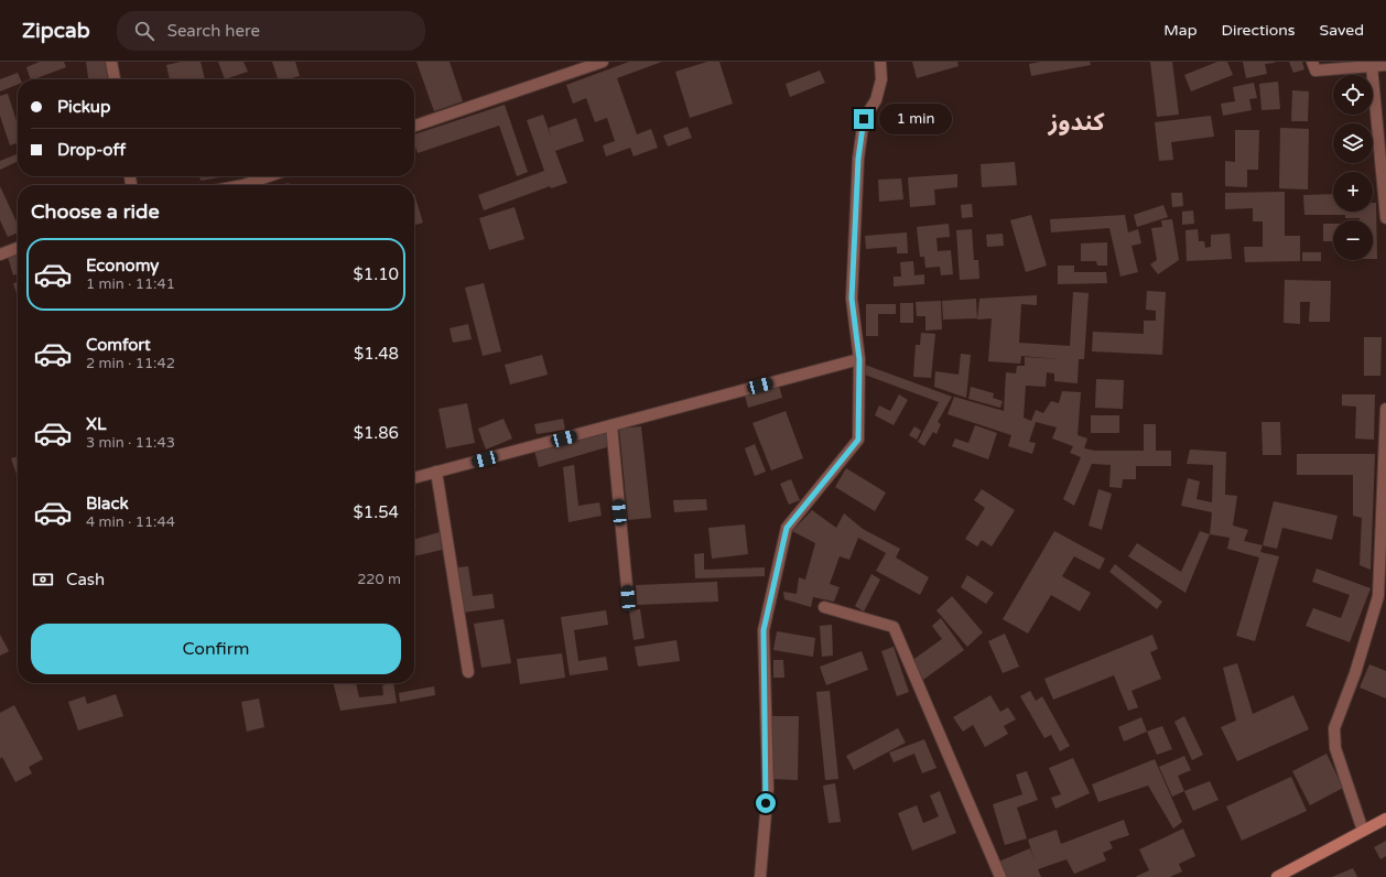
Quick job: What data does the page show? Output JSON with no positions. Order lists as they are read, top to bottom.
{
  "districts": ["کندوز"],
  "page": {
    "header": "Zipcab",
    "search": "Search here",
    "nav": ["Map", "Directions", "Saved"],
    "map_buttons": ["+", "−"],
    "banner": ["Pickup", "Drop-off"],
    "bubble": "1 min",
    "heading": "Choose a ride",
    "list": [
      {
        "name": "Economy",
        "note": "1 min · 11:41",
        "value": "$1.10"
      },
      {
        "name": "Comfort",
        "note": "2 min · 11:42",
        "value": "$1.48"
      },
      {
        "name": "XL",
        "note": "3 min · 11:43",
        "value": "$1.86"
      },
      {
        "name": "Black",
        "note": "4 min · 11:44",
        "value": "$1.54"
      }
    ],
    "pay": ["Cash", "220 m"],
    "buttons": "Confirm"
  }
}
